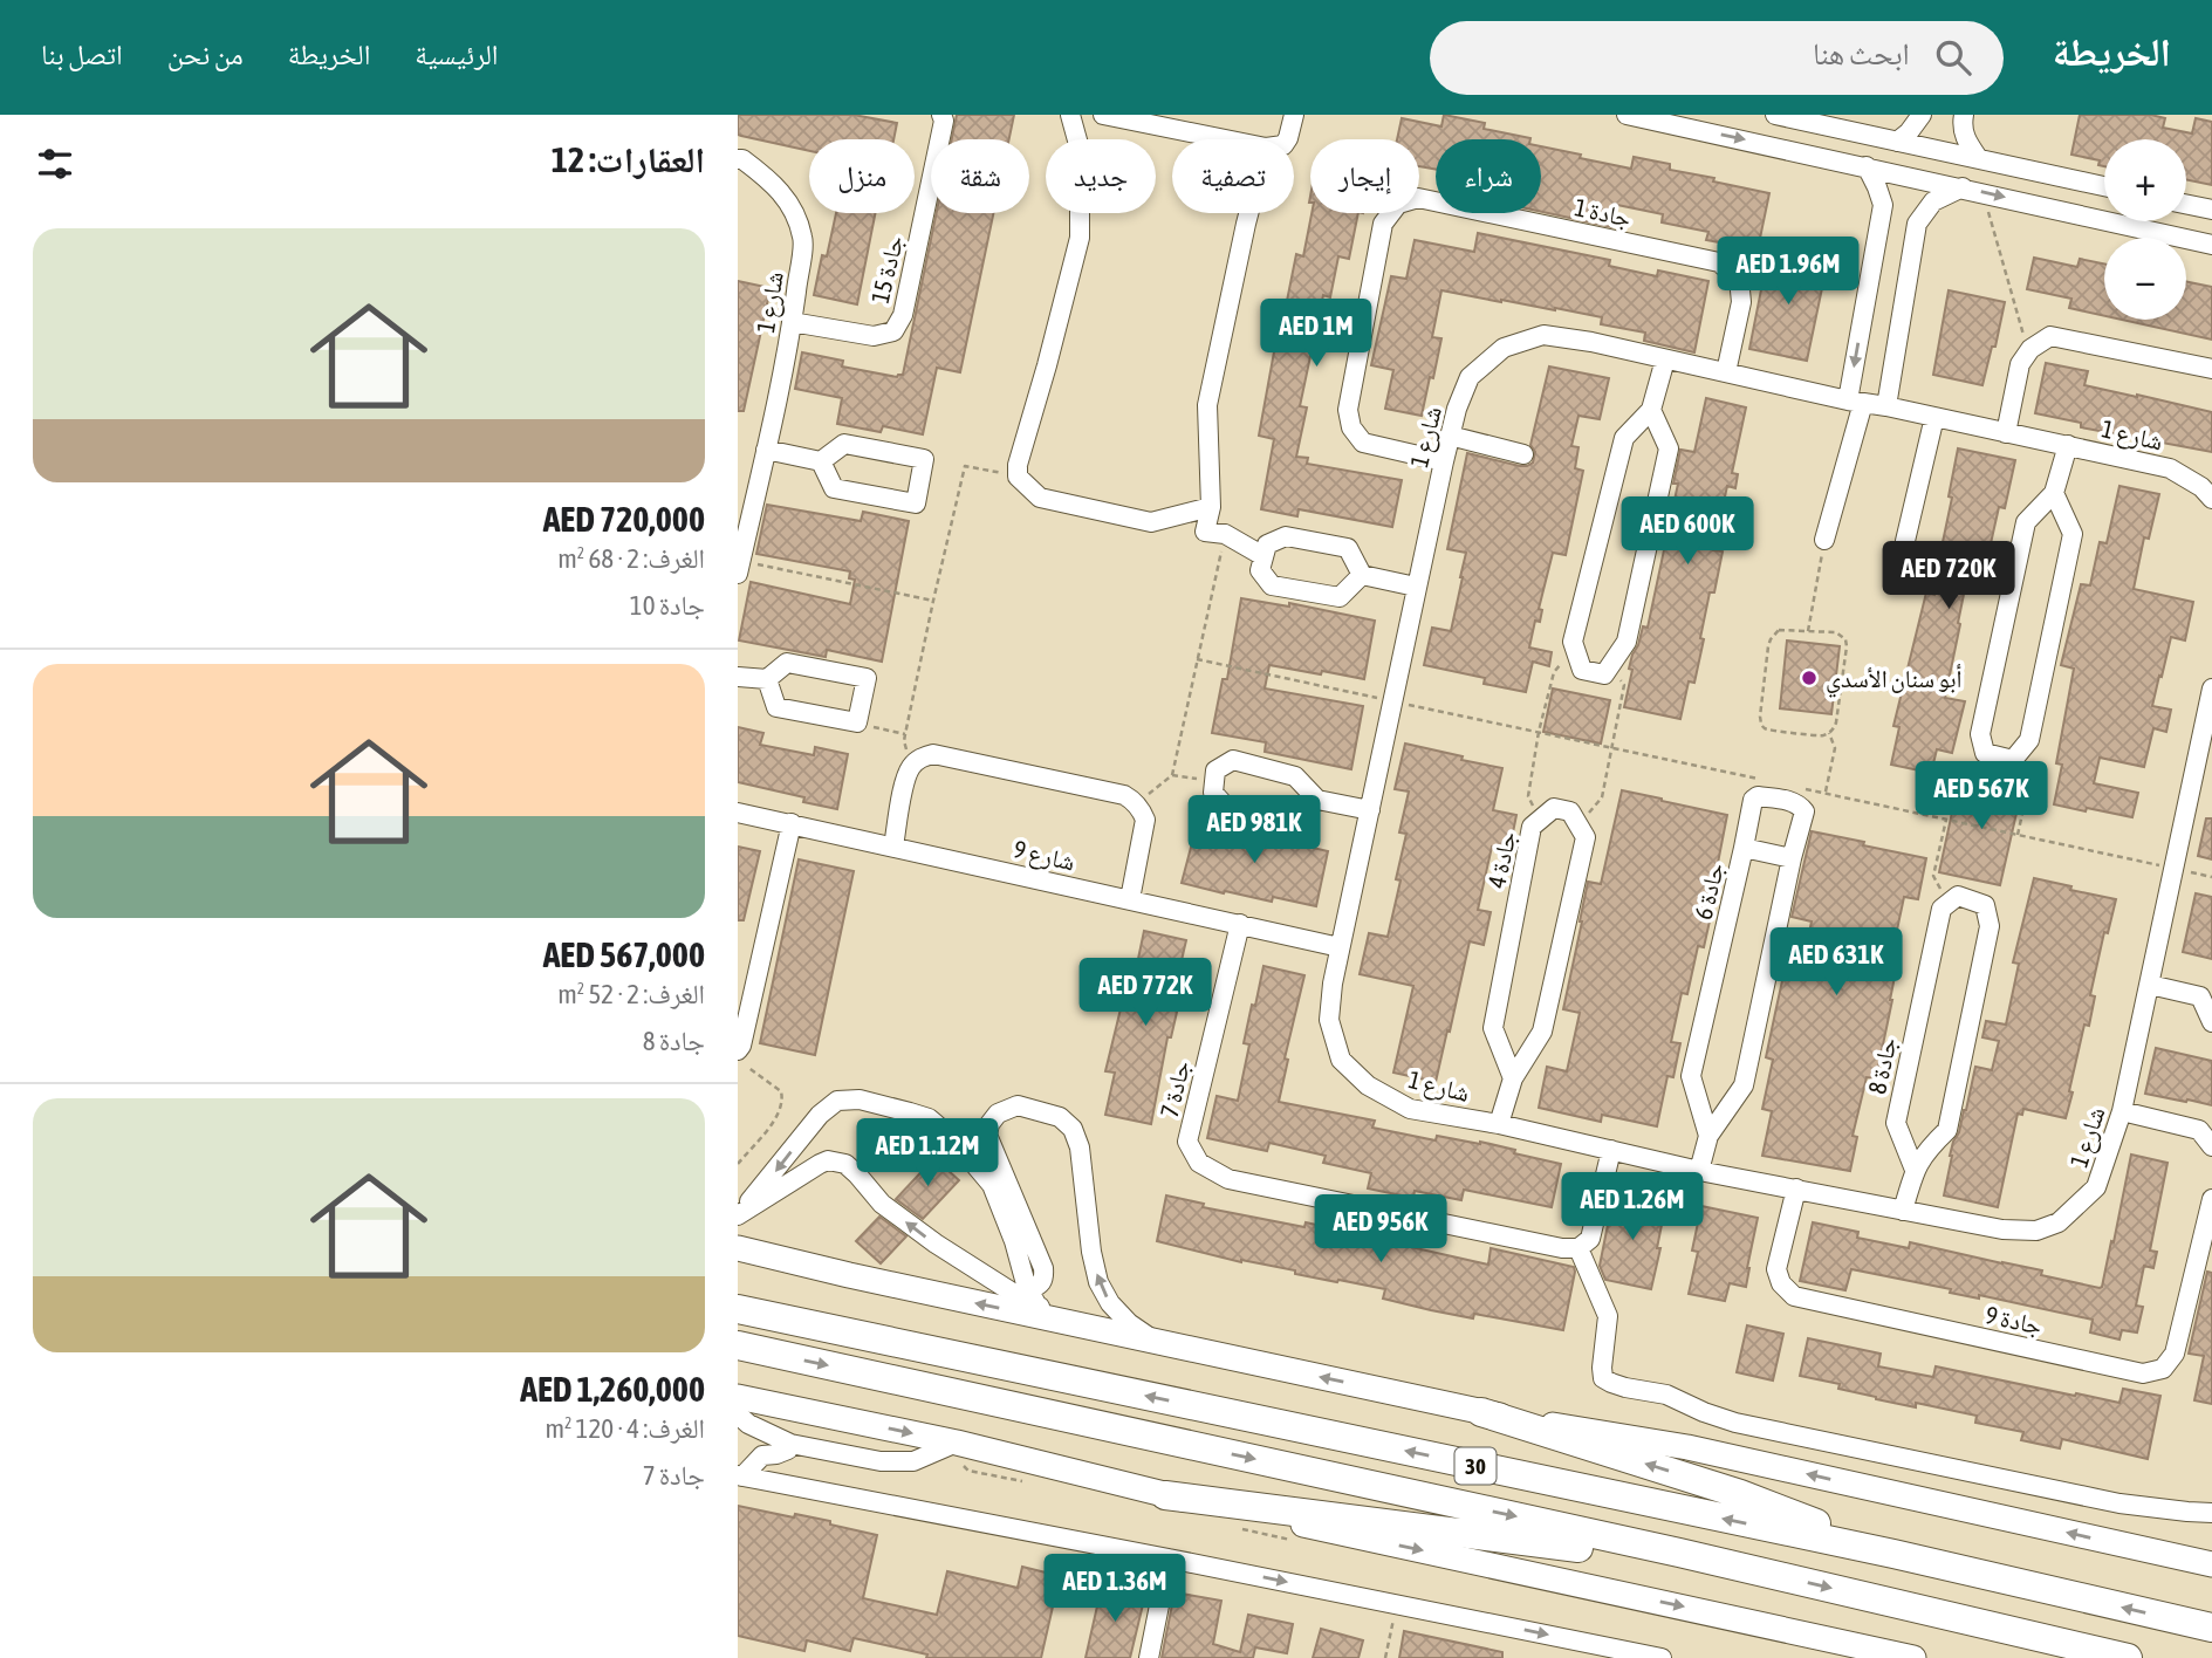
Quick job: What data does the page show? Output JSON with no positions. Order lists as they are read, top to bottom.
{
  "streets": {
    "highway": ["30"],
    "street": [
      "جادة 1",
      "جادة 15",
      "شارع 1",
      "شارع 9",
      "جادة 4",
      "جادة 6",
      "جادة 8",
      "جادة 7",
      "جادة 9"
    ]
  },
  "crossings": [
    ["جادة 1", "شارع 1"],
    ["جادة 15", "شارع 1"],
    ["شارع 1", "شارع 9"],
    ["شارع 1", "جادة 9"],
    ["شارع 9", "جادة 7"]
  ],
  "places": ["أبو سنان الأسدي"],
  "page": {
    "header": "الخريطة",
    "search": "ابحث هنا",
    "nav": [
      "الرئيسية",
      "الخريطة",
      "من نحن",
      "اتصل بنا"
    ],
    "heading": "العقارات: 12",
    "map_buttons": ["+", "−"],
    "chip": [
      "شراء",
      "إيجار",
      "تصفية",
      "جديد",
      "شقة",
      "منزل"
    ],
    "list": [
      {
        "name": "AED 720,000",
        "note": "الغرف: 2 · 68 m² · جادة 10"
      },
      {
        "name": "AED 567,000",
        "note": "الغرف: 2 · 52 m² · جادة 8"
      },
      {
        "name": "AED 1,260,000",
        "note": "الغرف: 4 · 120 m² · جادة 7"
      }
    ],
    "price": [
      "AED 1.96M",
      "AED 1M",
      "AED 600K",
      "AED 720K",
      "AED 567K",
      "AED 981K",
      "AED 631K",
      "AED 772K",
      "AED 1.12M",
      "AED 1.26M",
      "AED 956K",
      "AED 1.36M"
    ]
  }
}
